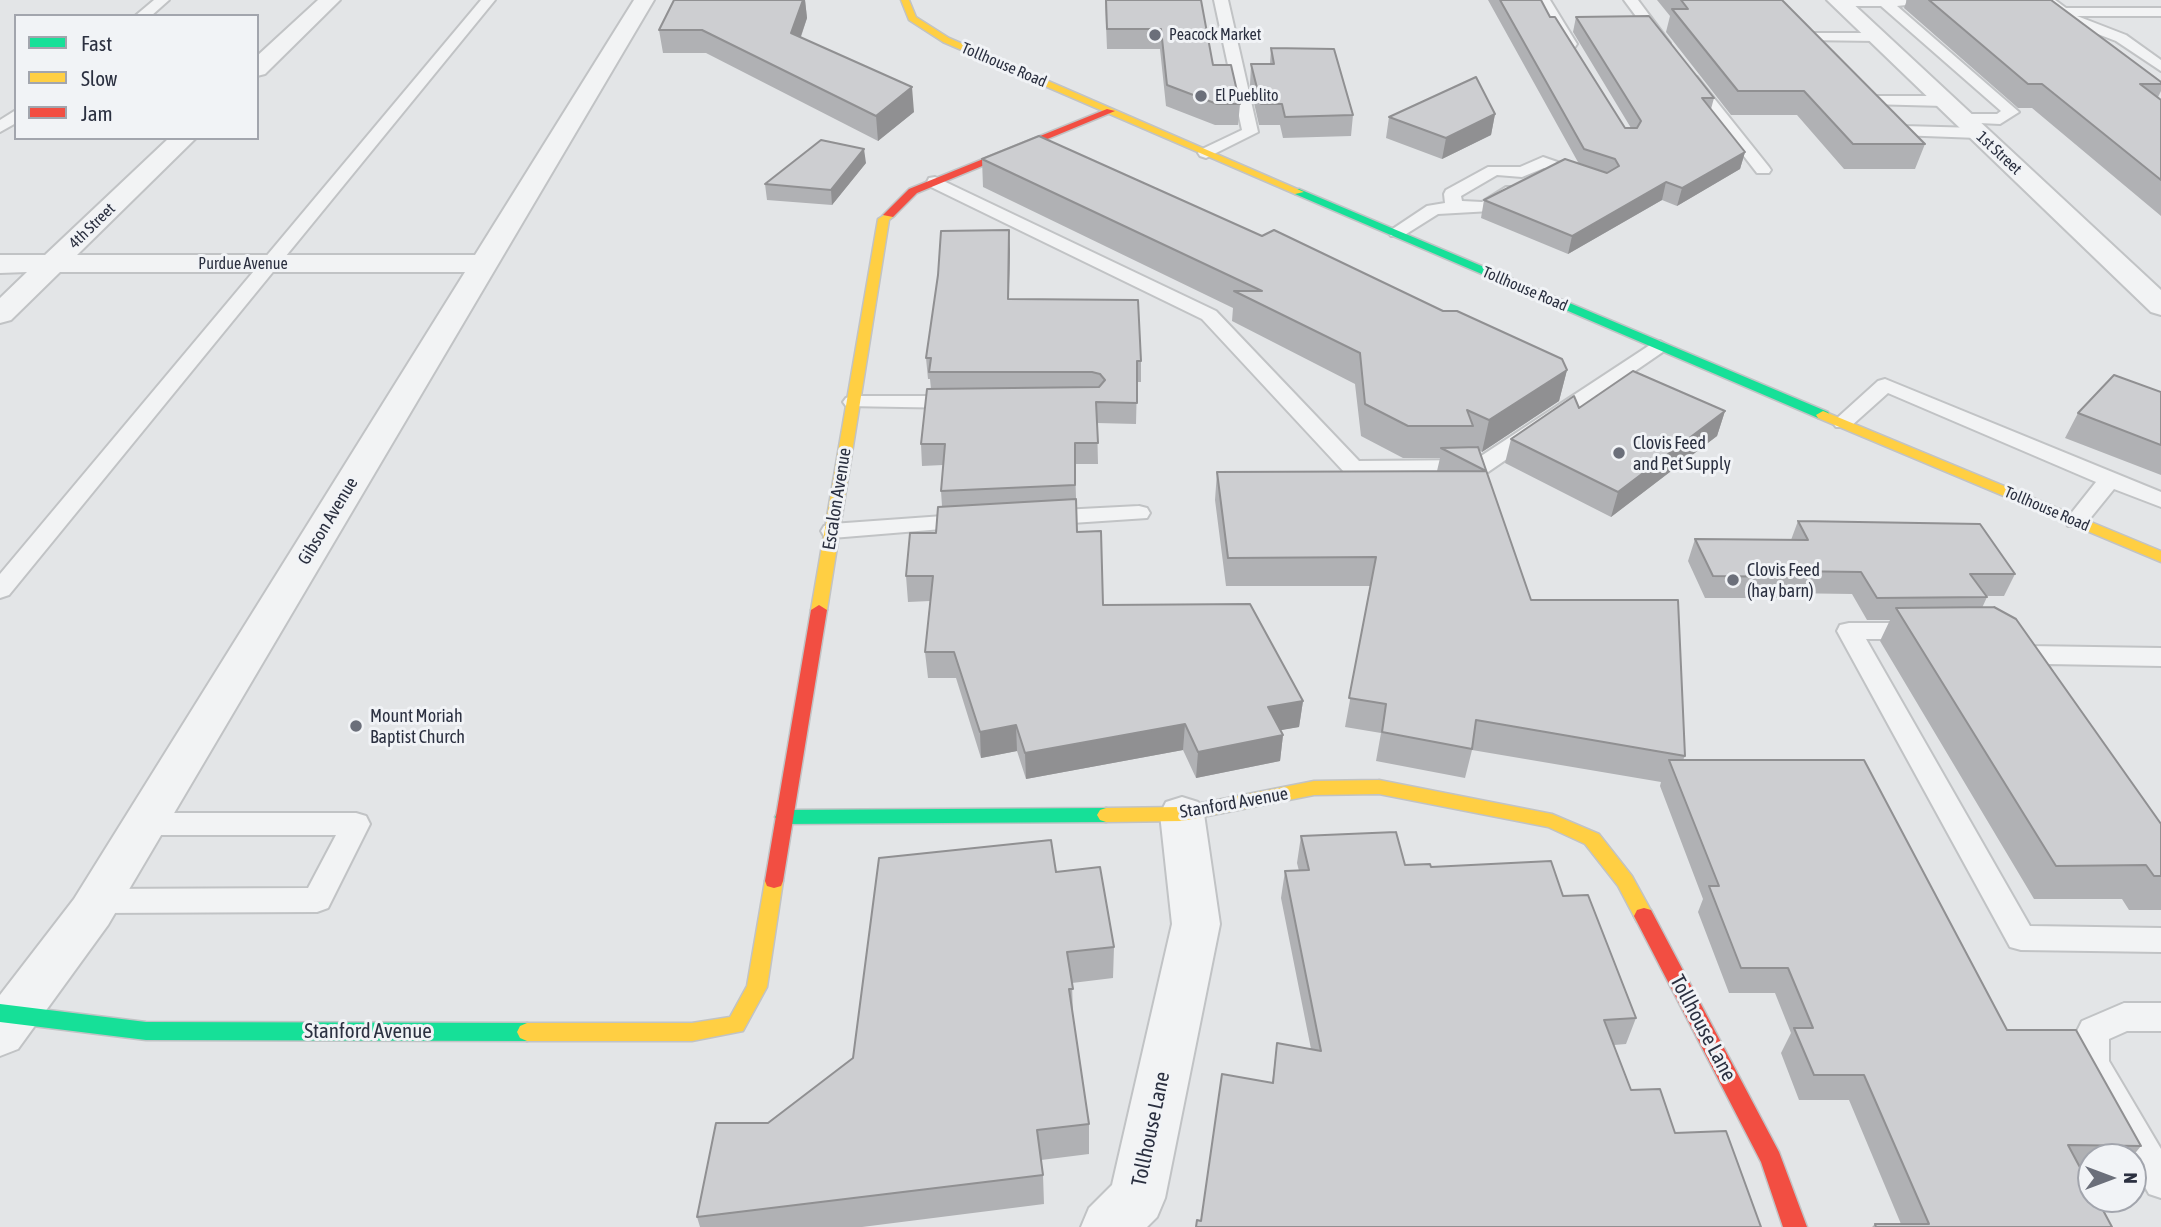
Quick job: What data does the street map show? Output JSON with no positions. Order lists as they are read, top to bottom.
{
  "streets": {
    "street": [
      "Tollhouse Road",
      "1st Street",
      "4th Street",
      "Purdue Avenue",
      "Escalon Avenue",
      "Gibson Avenue",
      "Stanford Avenue",
      "Tollhouse Lane"
    ]
  },
  "crossings": [
    ["Tollhouse Road", "Escalon Avenue"],
    ["4th Street", "Purdue Avenue"],
    ["Purdue Avenue", "Gibson Avenue"],
    ["Escalon Avenue", "Stanford Avenue"],
    ["Gibson Avenue", "Stanford Avenue"],
    ["Stanford Avenue", "Tollhouse Lane"]
  ],
  "places": [
    "Peacock Market",
    "El Pueblito",
    "Clovis Feed and Pet Supply",
    "Clovis Feed (hay barn)",
    "Mount Moriah Baptist Church"
  ],
  "legend": ["Fast", "Slow", "Jam"],
  "north": "right"
}
